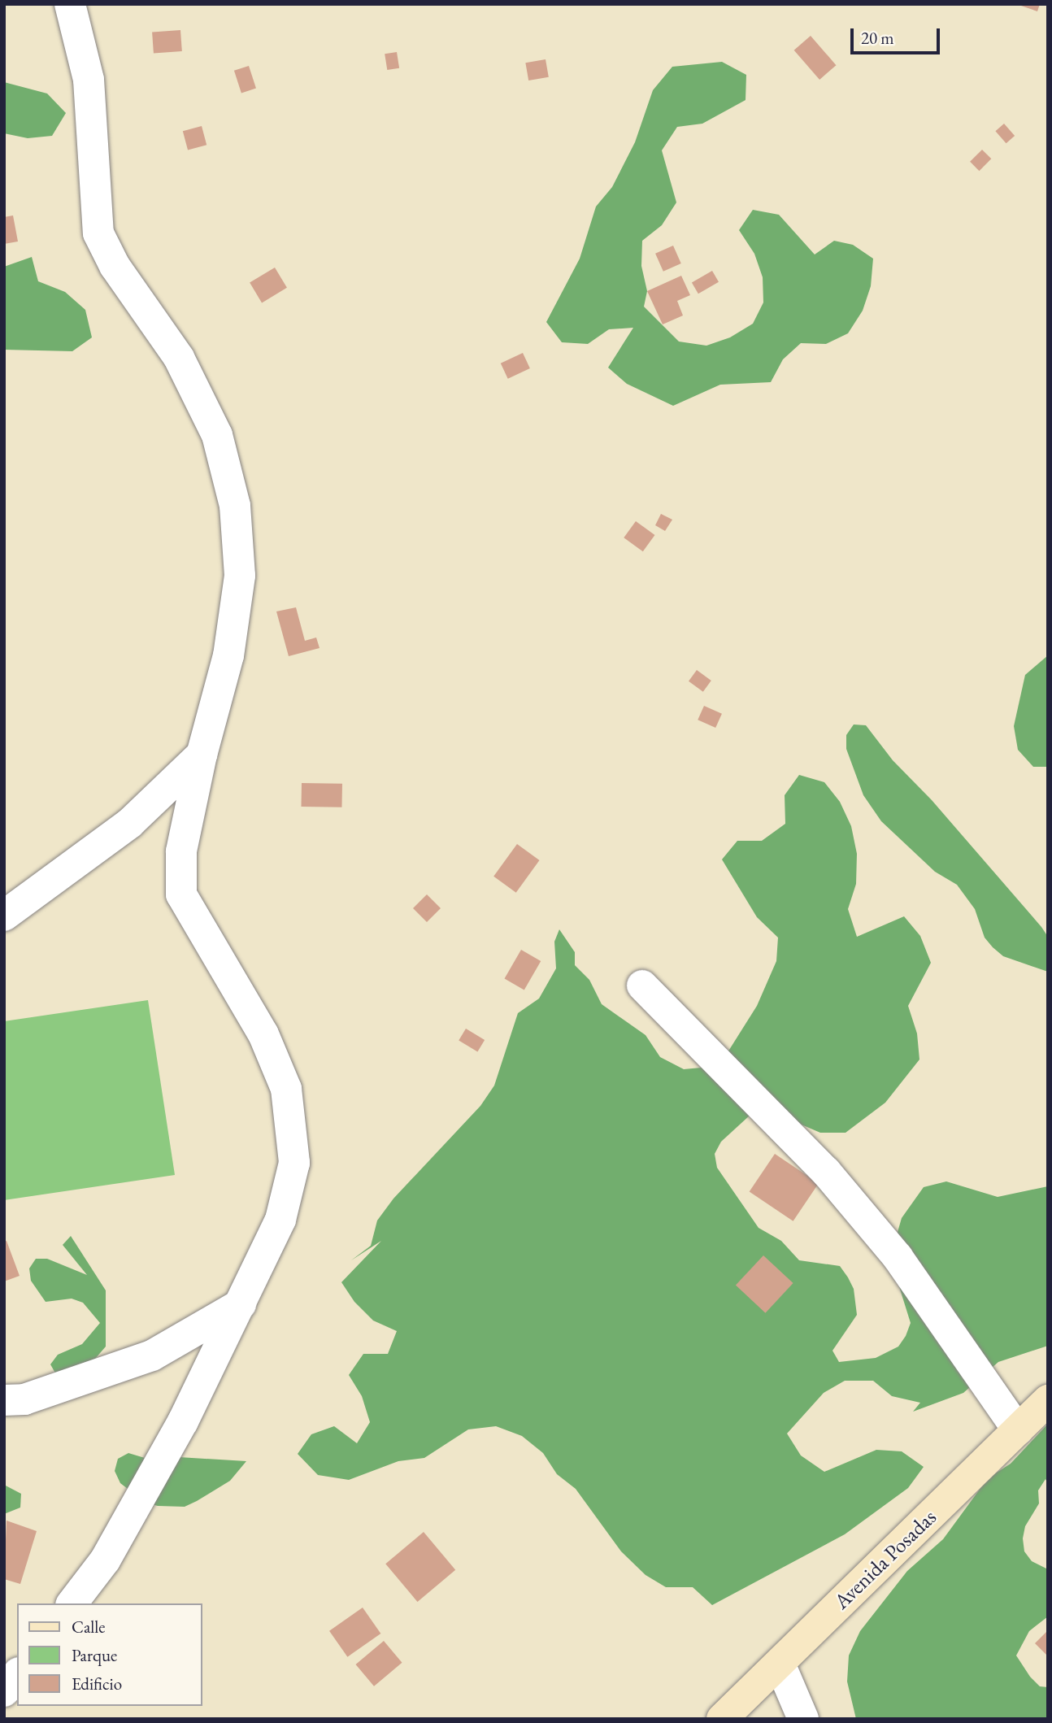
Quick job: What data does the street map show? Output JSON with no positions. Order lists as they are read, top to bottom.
{
  "streets": {
    "street": ["Avenida Posadas"]
  },
  "legend": ["Calle", "Parque", "Edificio"],
  "scale_bar": "20 m"
}
